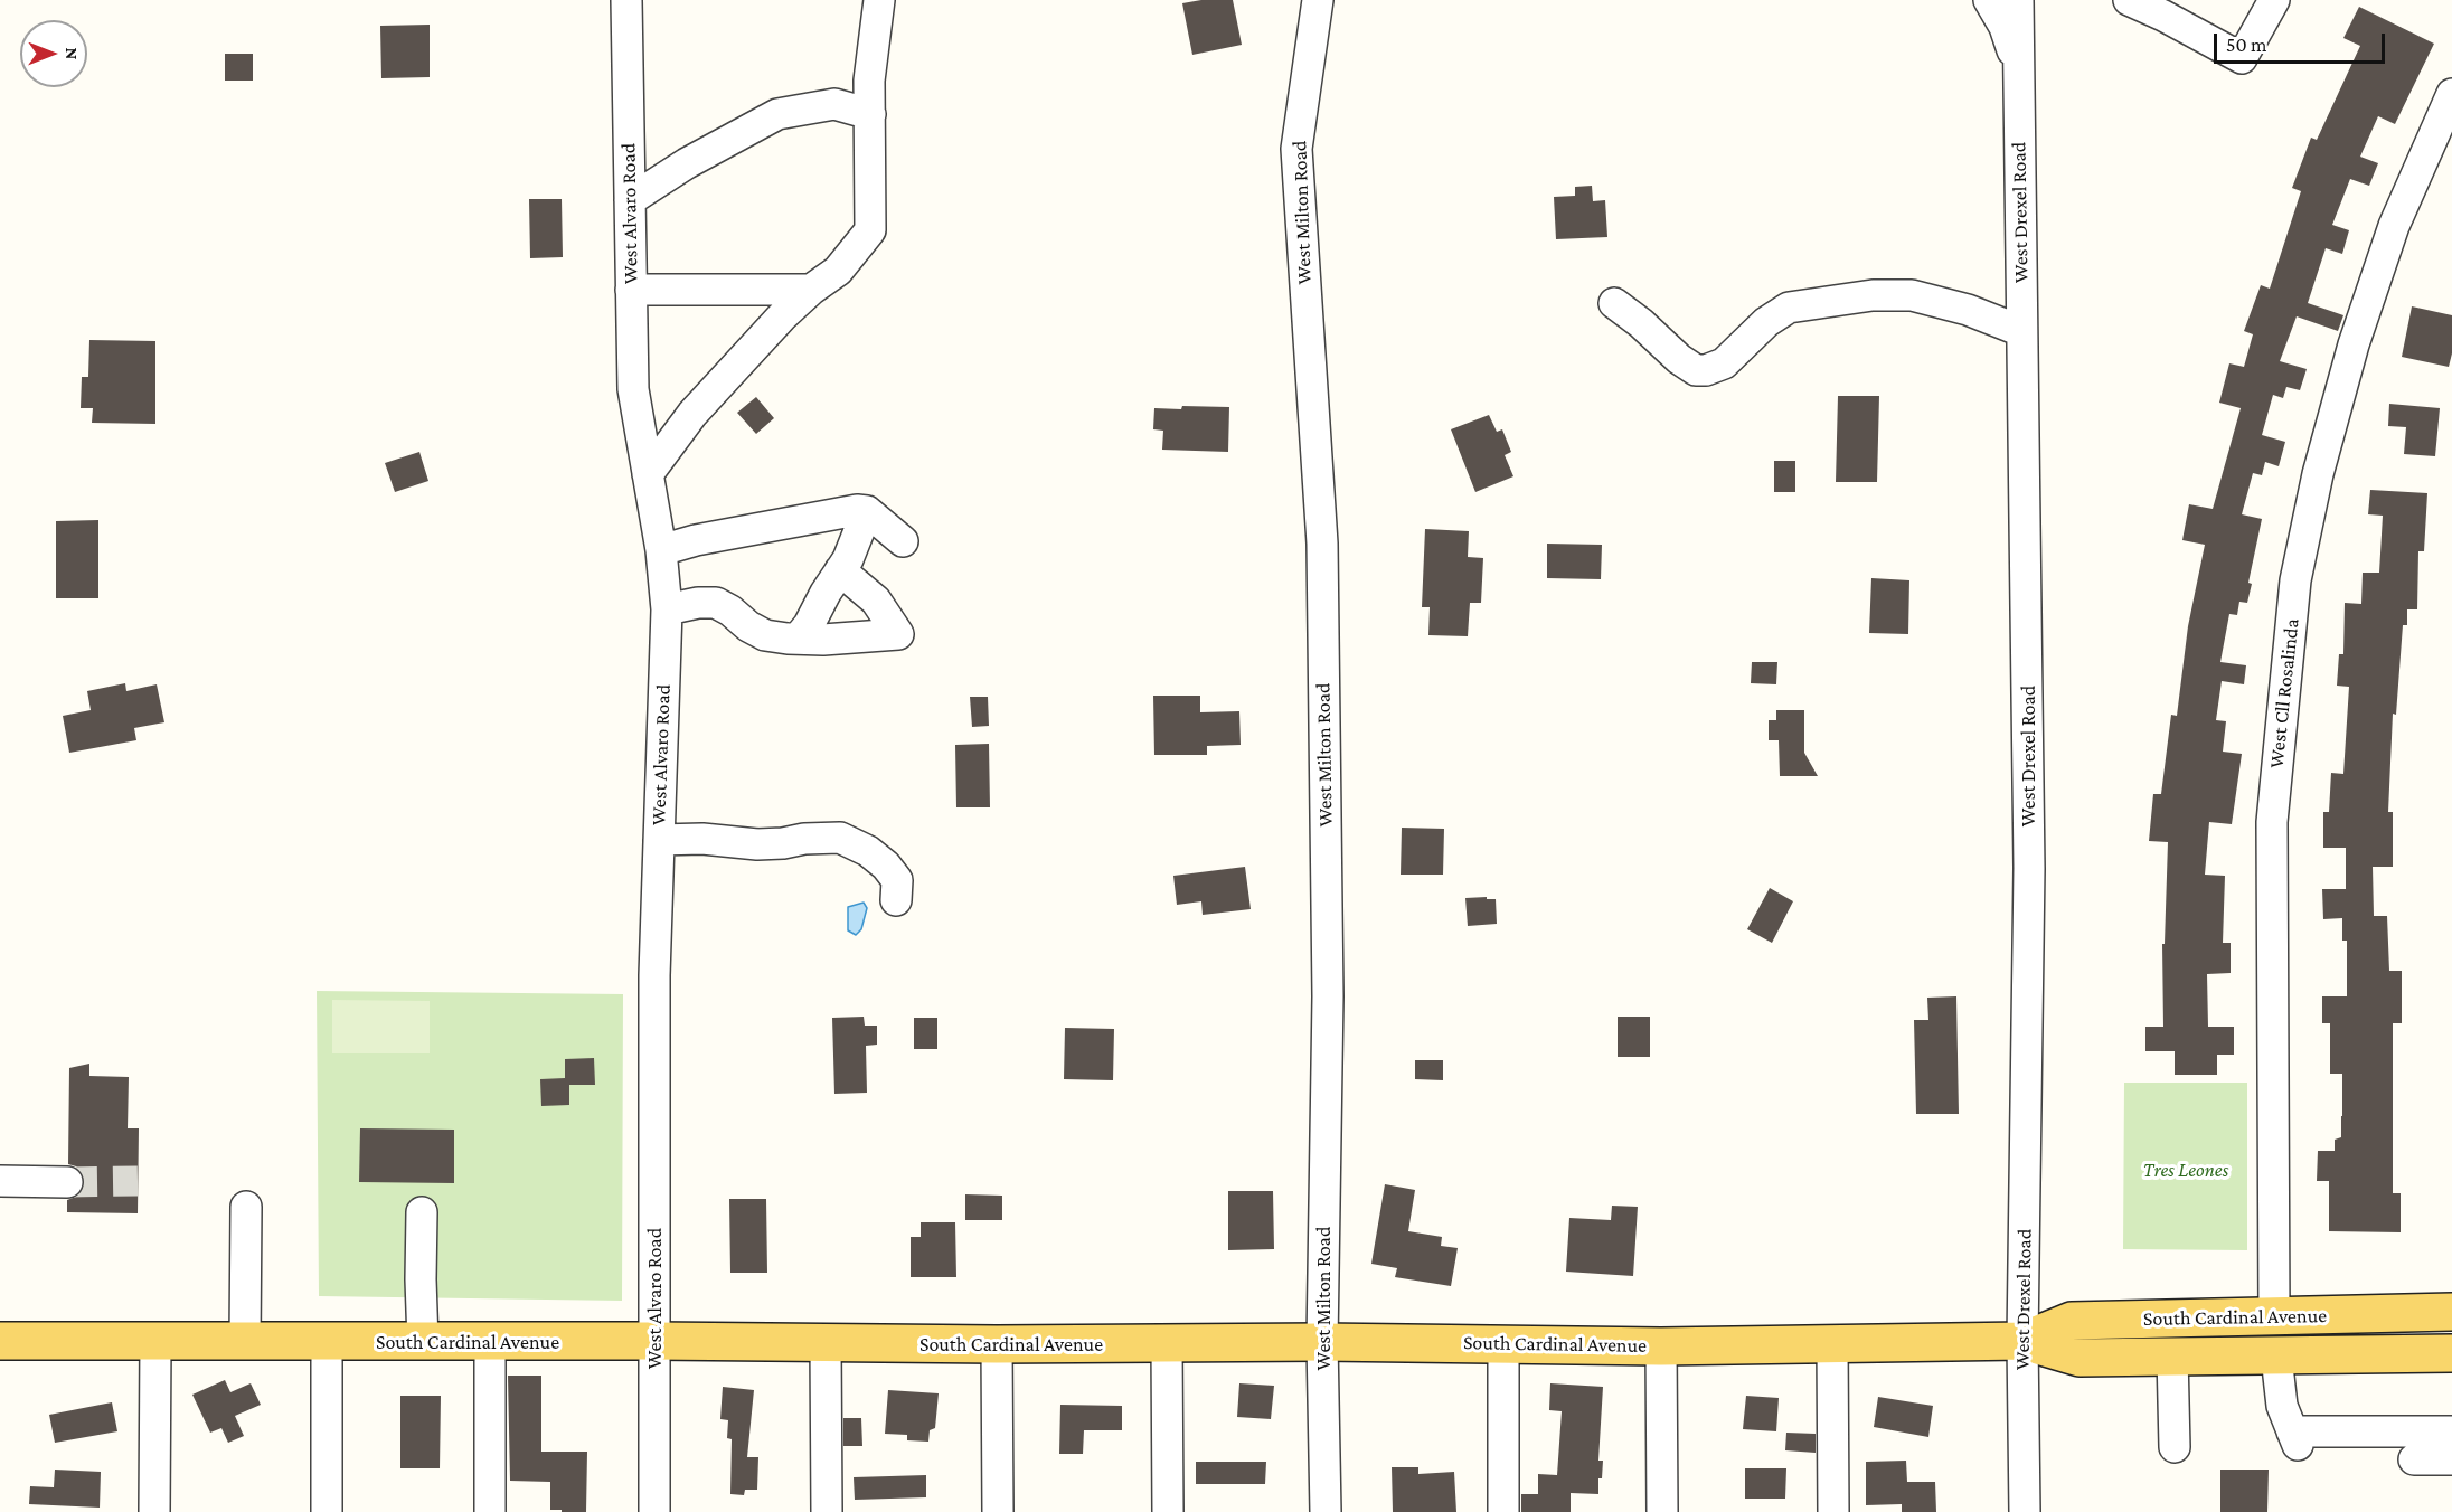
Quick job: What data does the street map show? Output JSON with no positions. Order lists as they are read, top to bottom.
{
  "streets": {
    "main road": ["South Cardinal Avenue"],
    "street": [
      "West Milton Road",
      "West Drexel Road",
      "West Alvaro Road",
      "West Cll Rosalinda"
    ]
  },
  "crossings": [
    ["West Milton Road", "South Cardinal Avenue"],
    ["West Drexel Road", "South Cardinal Avenue"],
    ["West Alvaro Road", "South Cardinal Avenue"],
    ["West Cll Rosalinda", "South Cardinal Avenue"]
  ],
  "parks": ["Tres Leones"],
  "scale_bar": "50 m",
  "north": "right"
}
